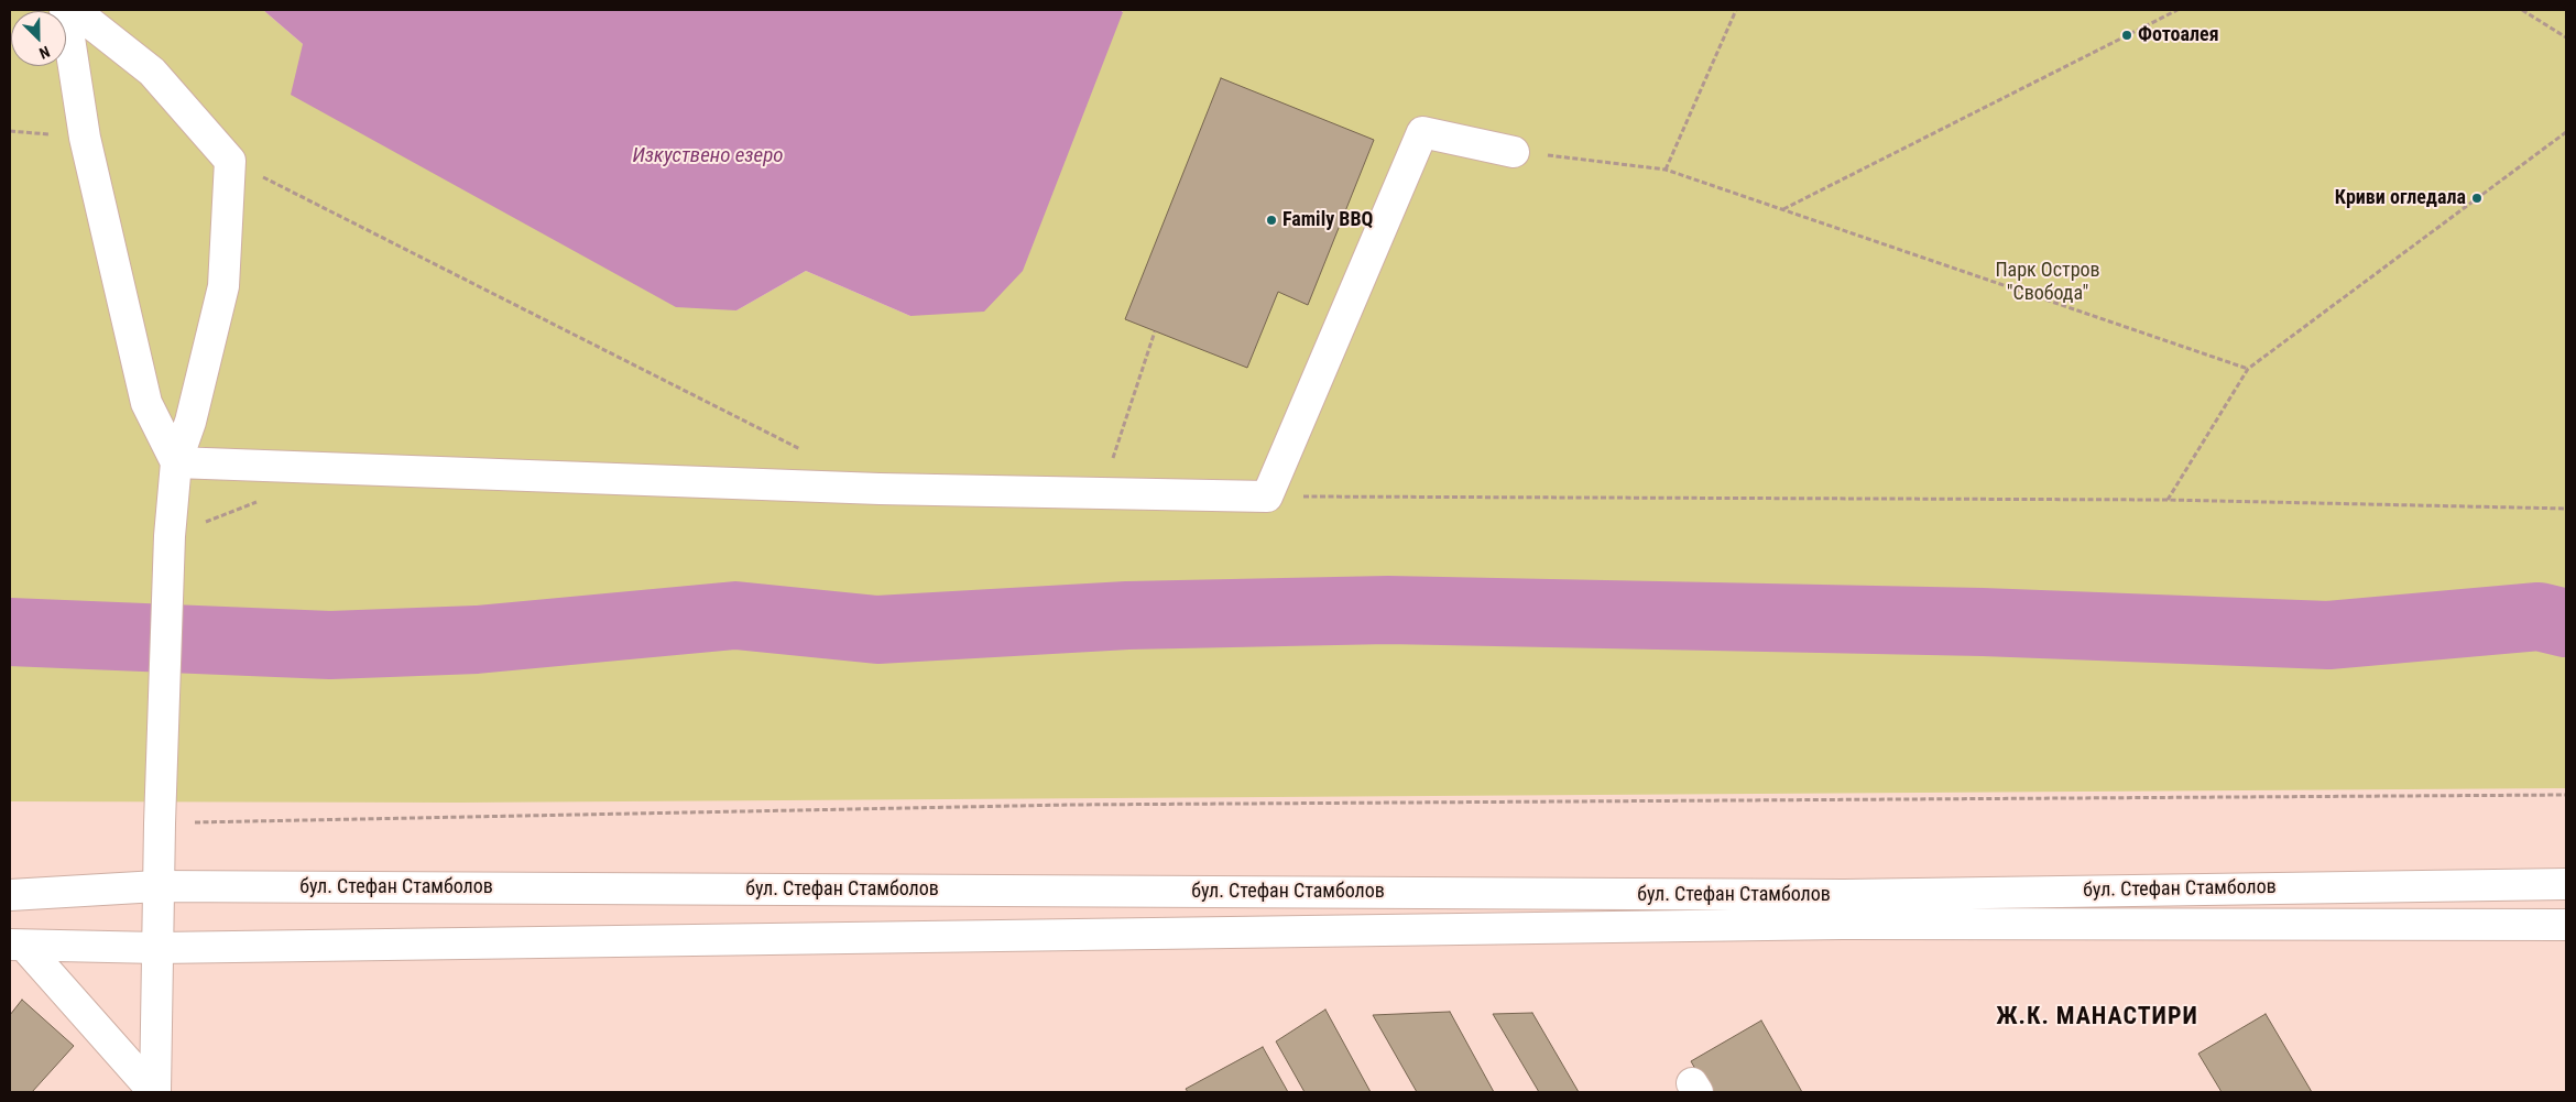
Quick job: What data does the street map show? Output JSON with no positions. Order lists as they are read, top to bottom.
{
  "streets": {
    "main road": ["бул. Стефан Стамболов"]
  },
  "districts": ["Ж.К. МАНАСТИРИ"],
  "water": ["Изкуствено езеро"],
  "parks": ["Парк Остров \"Свобода\""],
  "places": ["Фотоалея", "Криви огледала", "Family BBQ"],
  "north": "bottom right"
}
